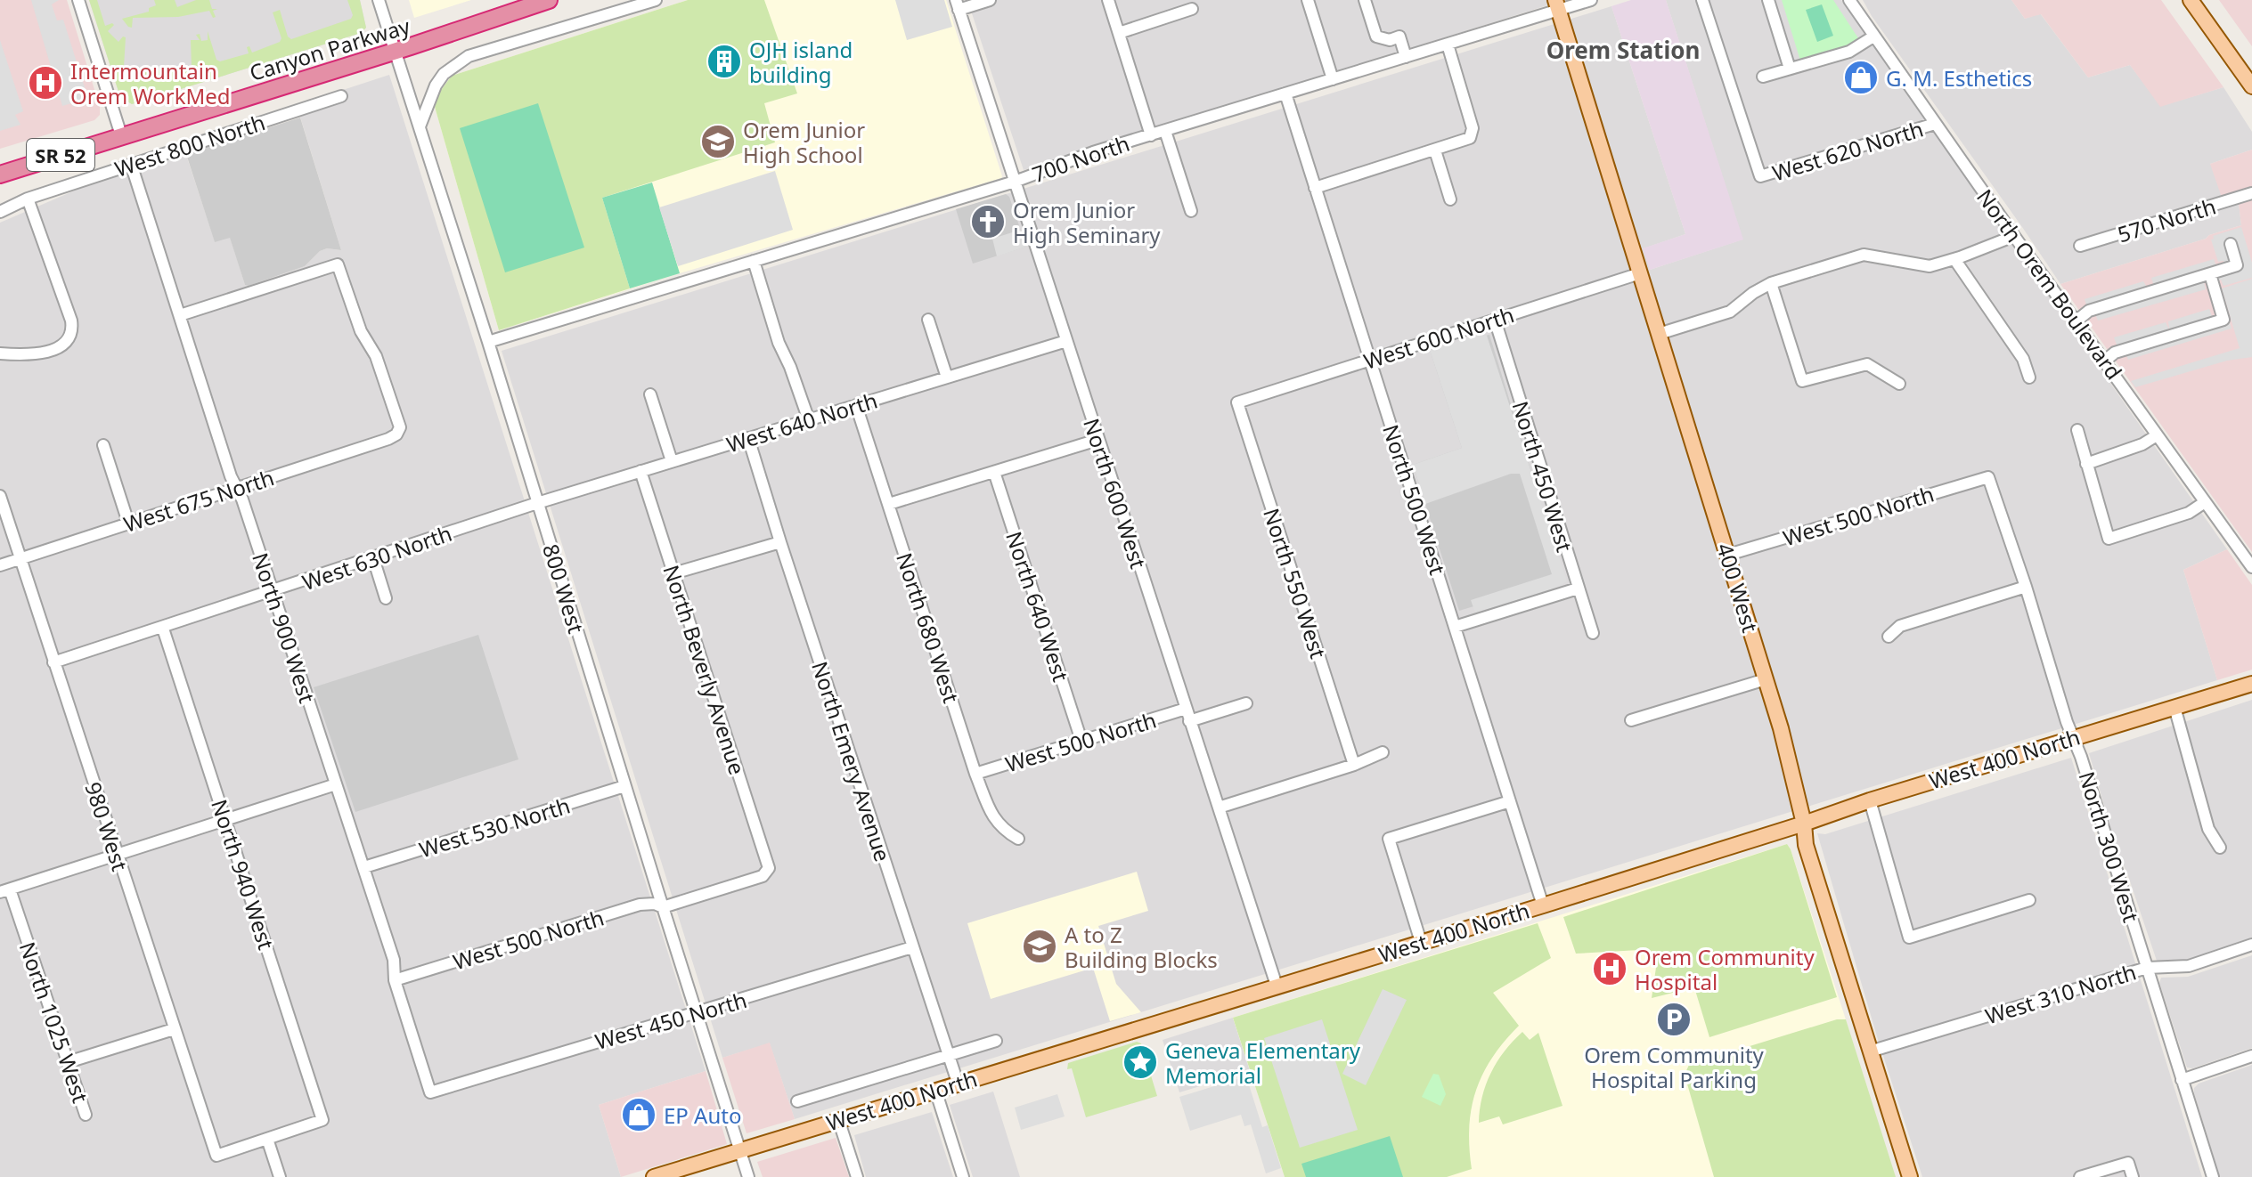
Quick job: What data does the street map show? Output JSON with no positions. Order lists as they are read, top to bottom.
{
  "streets": {
    "highway": ["Canyon Parkway", "SR 52"],
    "main road": ["400 West", "West 400 North"],
    "street": [
      "West 800 North",
      "West 620 North",
      "700 North",
      "570 North",
      "North Orem Boulevard",
      "West 600 North",
      "West 640 North",
      "North 450 West",
      "North 600 West",
      "North 500 West",
      "West 675 North",
      "West 500 North",
      "West 630 North",
      "North 550 West",
      "800 West",
      "North 640 West",
      "North 900 West",
      "North 680 West",
      "North Beverly Avenue",
      "North Emery Avenue",
      "980 West",
      "West 530 North",
      "North 300 West",
      "North 940 West",
      "West 310 North",
      "West 450 North",
      "North 1025 West"
    ]
  },
  "crossings": [
    ["Canyon Parkway", "800 West"],
    ["West 800 North", "North 900 West"],
    ["West 620 North", "North Orem Boulevard"],
    ["700 North", "North 600 West"],
    ["700 North", "North 500 West"],
    ["700 North", "400 West"],
    ["700 North", "800 West"],
    ["West 600 North", "North 450 West"],
    ["West 600 North", "North 500 West"],
    ["West 600 North", "North 550 West"],
    ["West 600 North", "400 West"],
    ["West 640 North", "North 600 West"],
    ["West 640 North", "West 630 North"],
    ["West 640 North", "800 West"],
    ["West 640 North", "North 680 West"],
    ["West 640 North", "North Beverly Avenue"],
    ["West 640 North", "North Emery Avenue"],
    ["North 600 West", "West 500 North"],
    ["North 600 West", "West 400 North"],
    ["North 500 West", "West 400 North"],
    ["West 675 North", "North 900 West"],
    ["West 675 North", "980 West"],
    ["West 500 North", "400 West"],
    ["West 500 North", "800 West"],
    ["West 500 North", "North 640 West"],
    ["West 500 North", "North 900 West"],
    ["West 500 North", "North 680 West"],
    ["West 500 North", "North Beverly Avenue"],
    ["West 500 North", "North 300 West"],
    ["West 630 North", "800 West"],
    ["West 630 North", "North 900 West"],
    ["West 630 North", "980 West"],
    ["West 630 North", "North 940 West"],
    ["400 West", "West 400 North"],
    ["400 West", "West 310 North"],
    ["800 West", "West 400 North"],
    ["800 West", "West 530 North"],
    ["800 West", "West 450 North"],
    ["North 900 West", "West 530 North"],
    ["North 900 West", "West 450 North"],
    ["West 400 North", "North Emery Avenue"],
    ["West 400 North", "North 300 West"],
    ["North Emery Avenue", "West 450 North"],
    ["980 West", "North 940 West"],
    ["North 300 West", "West 310 North"]
  ],
  "districts": ["Orem Station"],
  "places": {
    "building": ["OJH island building"],
    "shop": ["G. M. Esthetics", "EP Auto"],
    "hospital": ["Intermountain Orem WorkMed", "Orem Community Hospital"],
    "school or university": ["Orem Junior High School", "A to Z Building Blocks"],
    "church": ["Orem Junior High Seminary"],
    "parking": ["Orem Community Hospital Parking"],
    "place": ["Geneva Elementary Memorial"]
  }
}
